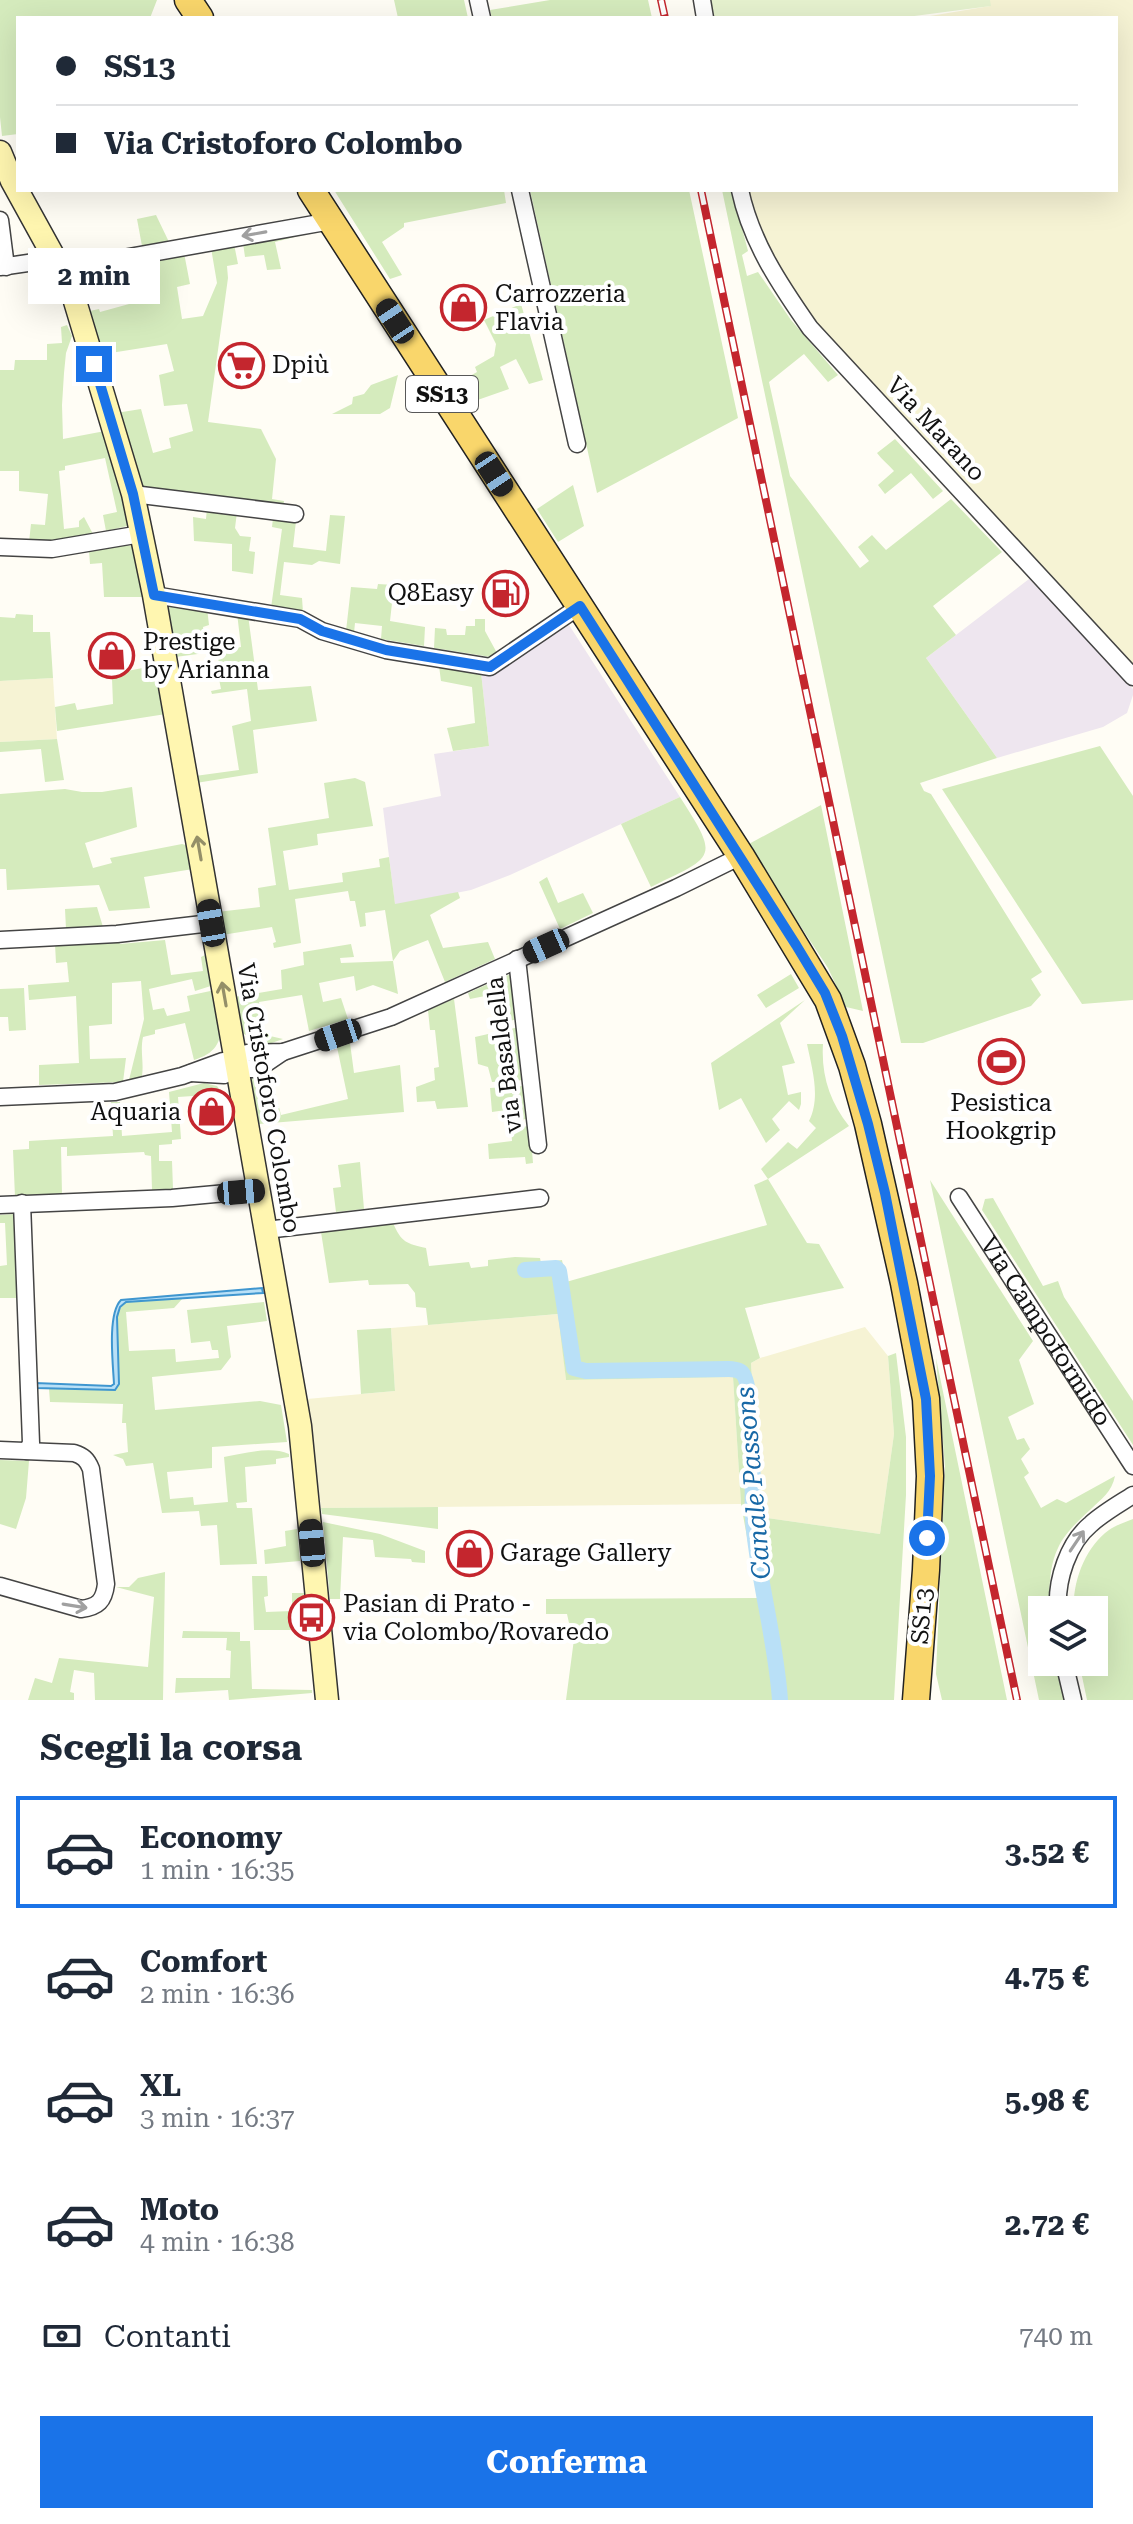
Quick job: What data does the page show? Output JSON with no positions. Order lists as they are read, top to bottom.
{
  "streets": {
    "main road": ["SS13", "Via Cristoforo Colombo"],
    "street": ["Via Marano", "via Basaldella", "Via Campoformido"]
  },
  "crossings": [
    ["SS13", "via Basaldella"],
    ["via Basaldella", "Via Cristoforo Colombo"]
  ],
  "water": ["Canale Passons"],
  "places": {
    "shop": [
      "Carrozzeria Flavia",
      "Prestige by Arianna",
      "Aquaria",
      "Garage Gallery"
    ],
    "supermarket": ["Dpiù"],
    "fuel station": ["Q8Easy"],
    "sports": ["Pesistica Hookgrip"],
    "bus stop": ["Pasian di Prato - via Colombo/Rovaredo"]
  },
  "page": {
    "banner": ["SS13", "Via Cristoforo Colombo"],
    "bubble": "2 min",
    "heading": "Scegli la corsa",
    "list": [
      {
        "name": "Economy",
        "note": "1 min · 16:35",
        "value": "3.52 €"
      },
      {
        "name": "Comfort",
        "note": "2 min · 16:36",
        "value": "4.75 €"
      },
      {
        "name": "XL",
        "note": "3 min · 16:37",
        "value": "5.98 €"
      },
      {
        "name": "Moto",
        "note": "4 min · 16:38",
        "value": "2.72 €"
      }
    ],
    "pay": ["Contanti", "740 m"],
    "buttons": "Conferma"
  }
}
